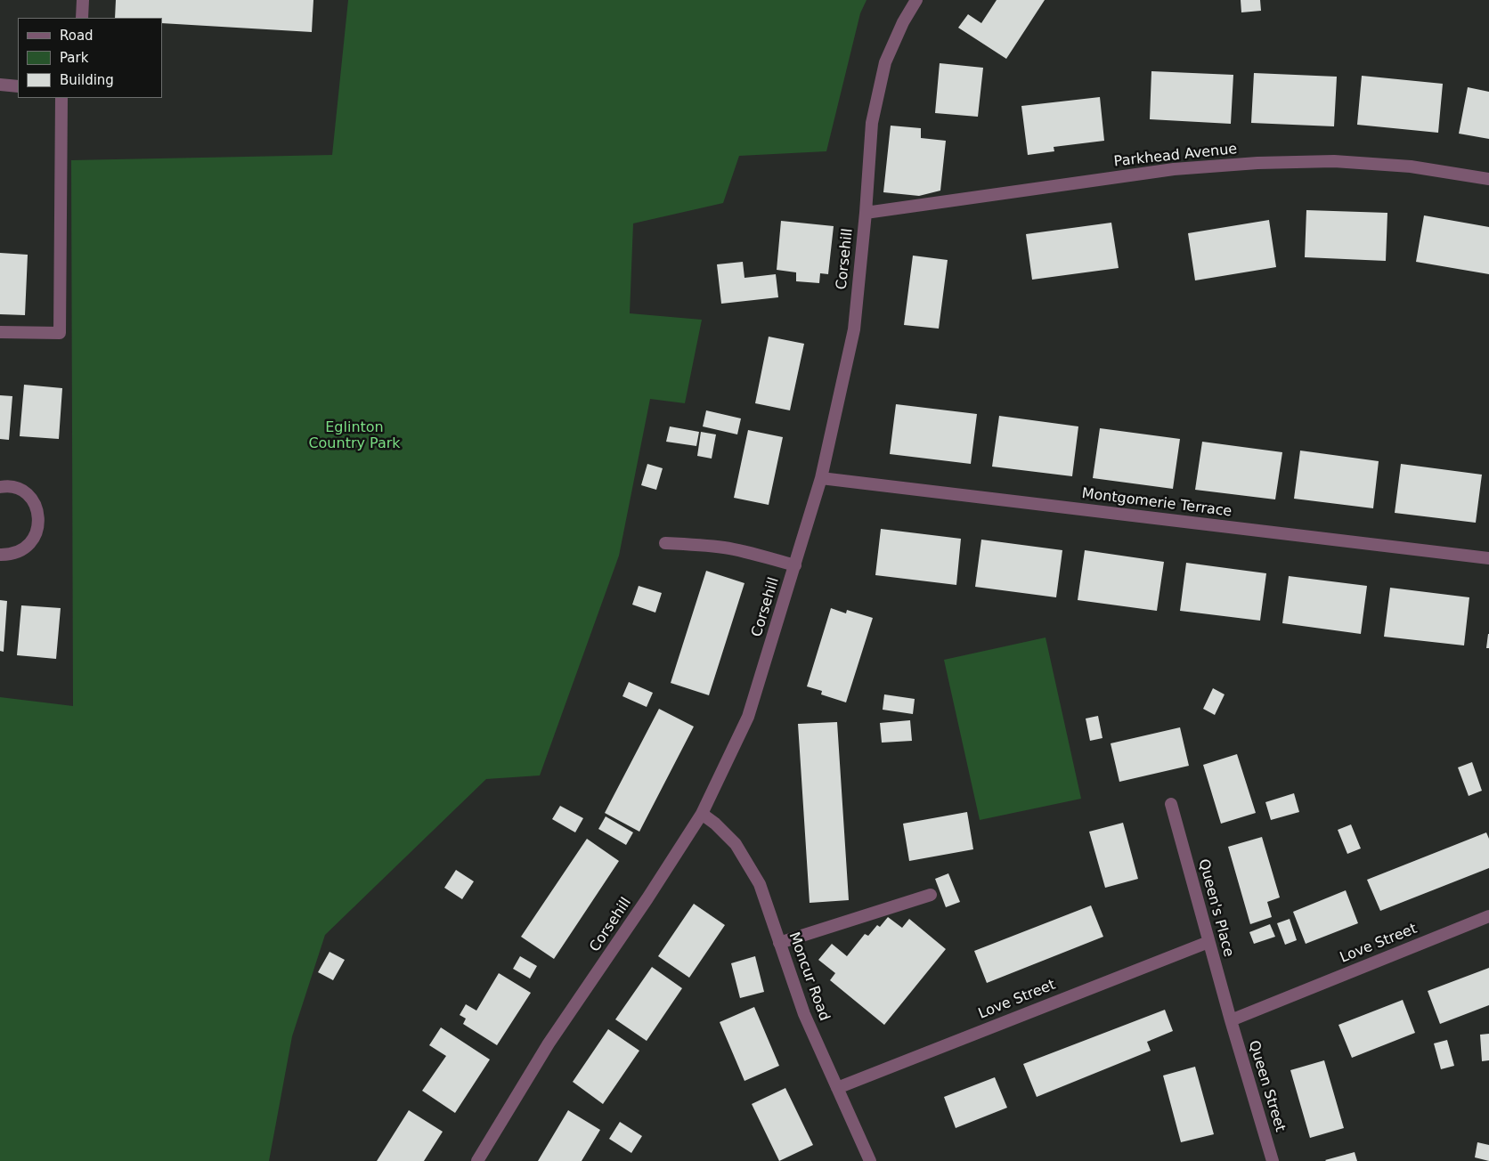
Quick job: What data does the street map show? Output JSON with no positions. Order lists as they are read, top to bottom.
{
  "streets": {
    "street": [
      "Parkhead Avenue",
      "Corsehill",
      "Montgomerie Terrace",
      "Queen's Place",
      "Love Street",
      "Moncur Road",
      "Queen Street"
    ]
  },
  "crossings": [
    ["Parkhead Avenue", "Corsehill"],
    ["Corsehill", "Montgomerie Terrace"],
    ["Corsehill", "Moncur Road"],
    ["Queen's Place", "Love Street"],
    ["Queen's Place", "Queen Street"],
    ["Love Street", "Moncur Road"],
    ["Love Street", "Queen Street"]
  ],
  "parks": ["Eglinton Country Park"],
  "legend": ["Road", "Park", "Building"]
}
